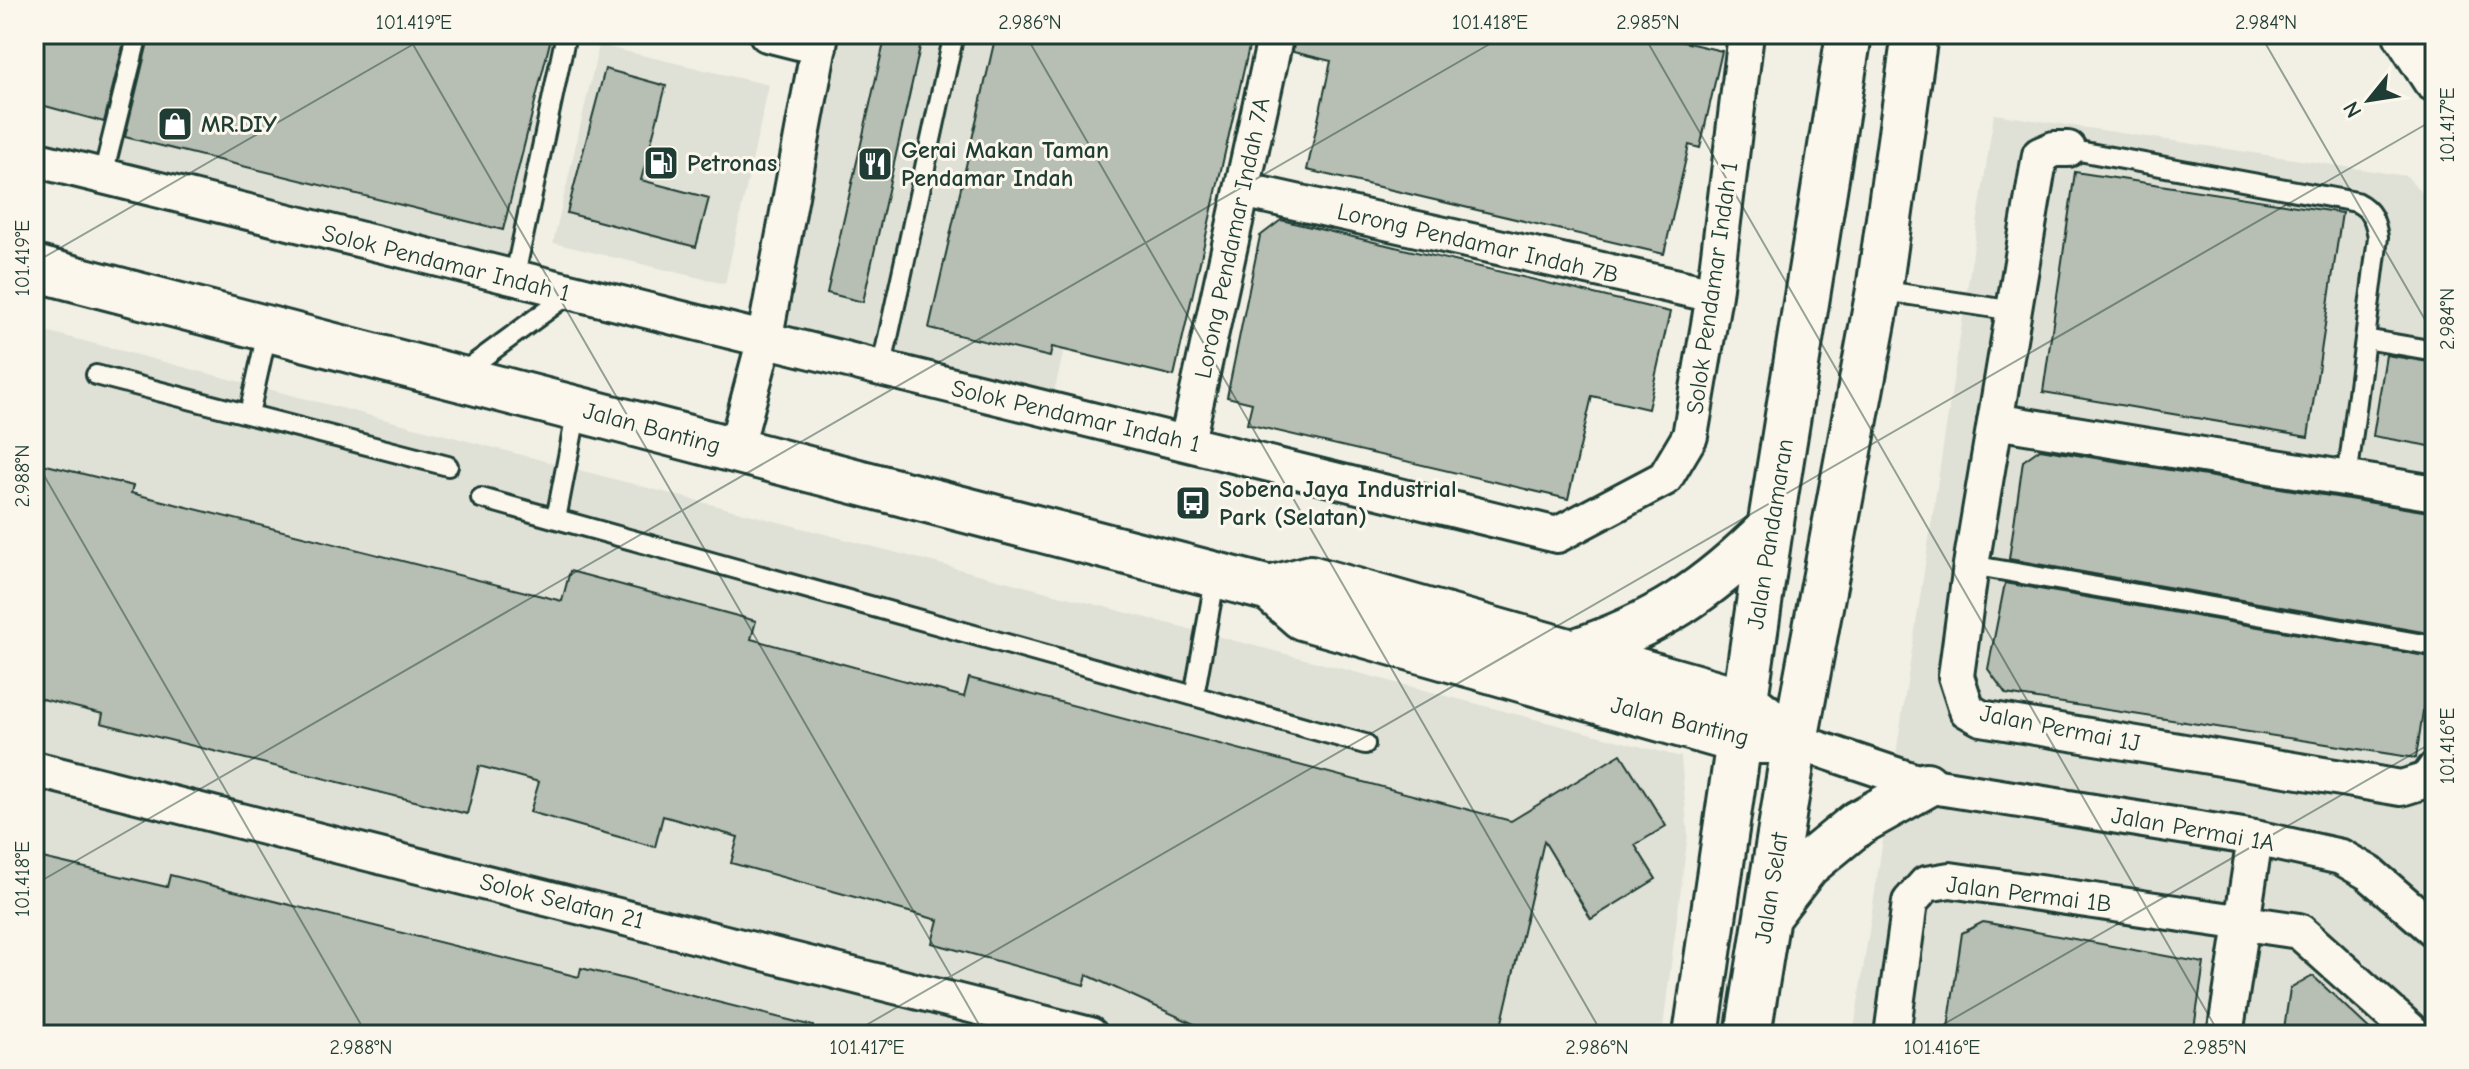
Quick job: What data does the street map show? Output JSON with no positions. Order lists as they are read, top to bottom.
{
  "streets": {
    "main road": ["Jalan Banting", "Jalan Pandamaran", "Jalan Selat"],
    "street": [
      "Lorong Pendamar Indah 7A",
      "Lorong Pendamar Indah 7B",
      "Solok Pendamar Indah 1",
      "Jalan Permai 1J",
      "Jalan Permai 1A",
      "Jalan Permai 1B",
      "Solok Selatan 21"
    ]
  },
  "crossings": [
    ["Lorong Pendamar Indah 7A", "Lorong Pendamar Indah 7B"],
    ["Lorong Pendamar Indah 7A", "Solok Pendamar Indah 1"],
    ["Lorong Pendamar Indah 7B", "Solok Pendamar Indah 1"],
    ["Jalan Banting", "Jalan Pandamaran"],
    ["Jalan Banting", "Jalan Permai 1A"],
    ["Jalan Banting", "Jalan Selat"],
    ["Jalan Permai 1A", "Jalan Selat"]
  ],
  "places": {
    "shop": ["MR.DIY"],
    "fuel station": ["Petronas"],
    "restaurant": ["Gerai Makan Taman Pendamar Indah"],
    "bus stop": ["Sobena Jaya Industrial Park (Selatan)"]
  },
  "north": "bottom left",
  "coordinates": [
    "101.419°E",
    "2.986°N",
    "101.418°E",
    "2.985°N",
    "2.984°N",
    "101.417°E",
    "2.988°N",
    "101.416°E"
  ]
}
